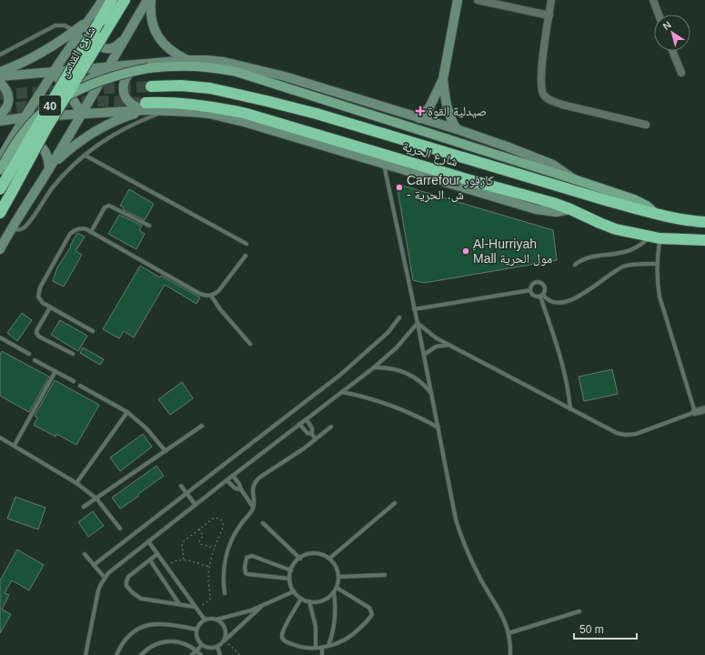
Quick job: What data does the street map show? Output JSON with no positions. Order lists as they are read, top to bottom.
{
  "streets": {
    "highway": ["شارع القدس", "40", "شارع الحرية"]
  },
  "places": {
    "health": ["صيدلية القوة"],
    "other": ["Carrefour كارفور - ش. الحرية", "ِAl-Hurriyah Mall مول الحرية"]
  },
  "scale_bar": "50 m",
  "north": "top left"
}
